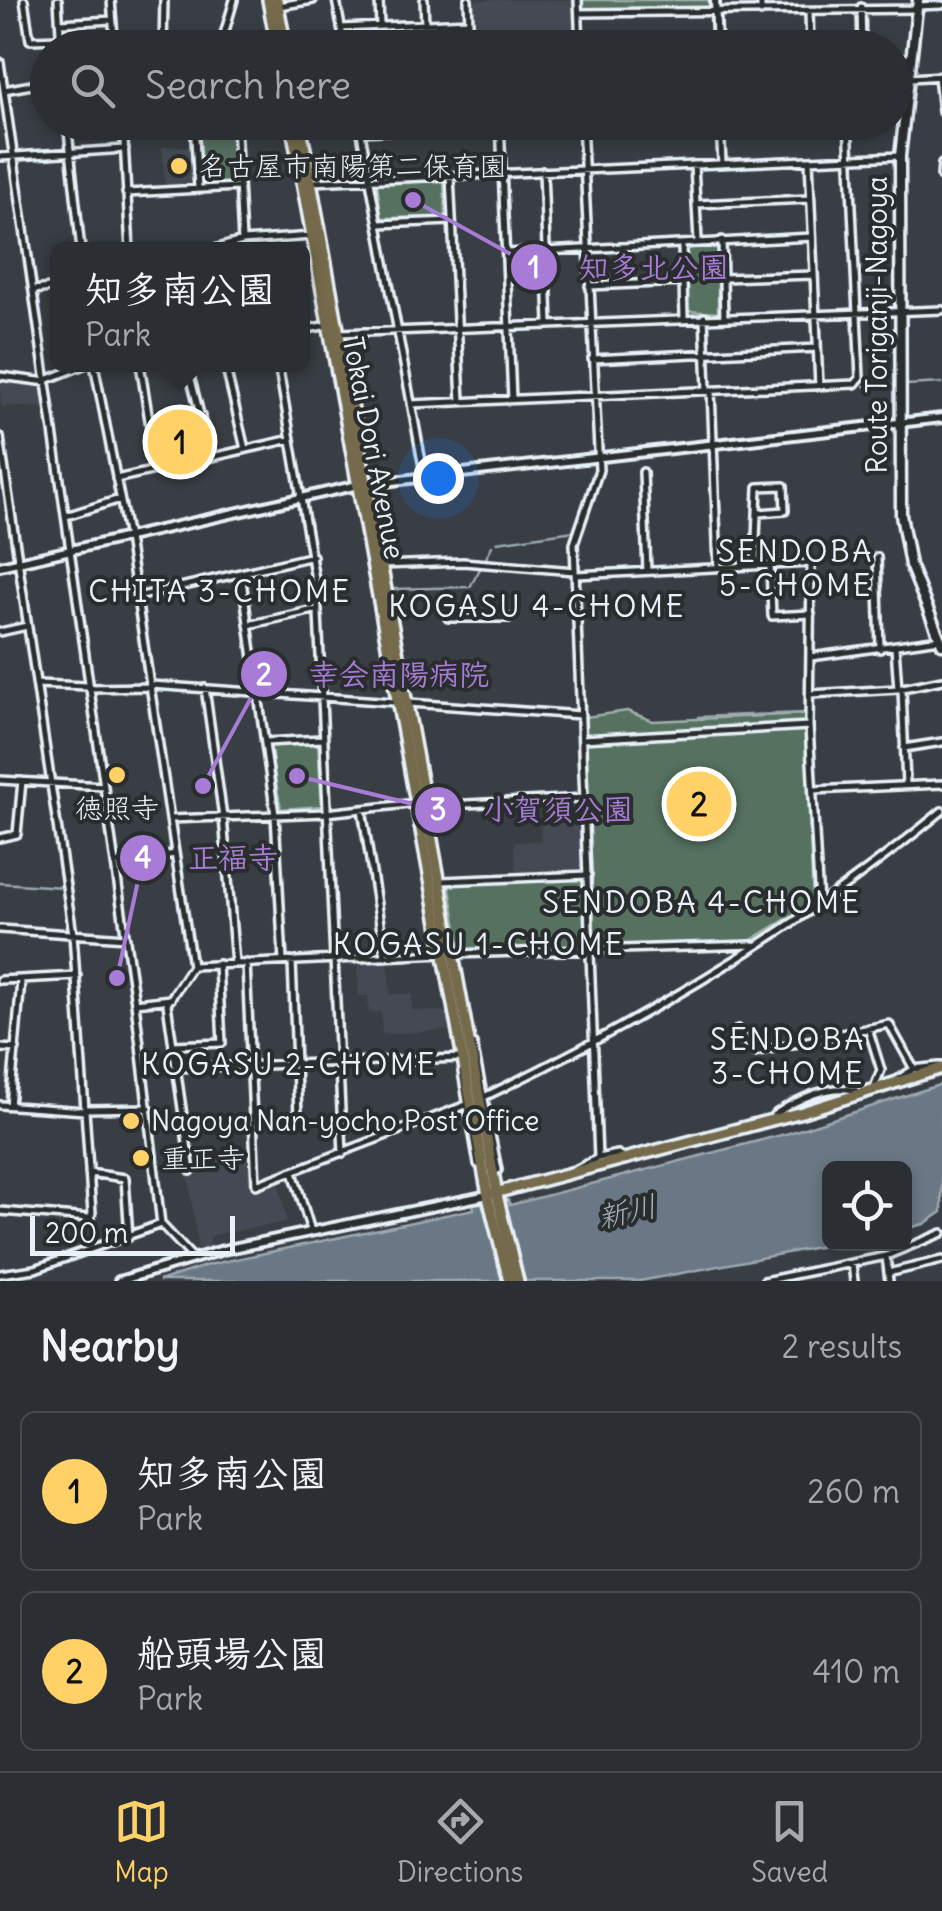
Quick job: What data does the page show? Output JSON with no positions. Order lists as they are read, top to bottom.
{
  "streets": {
    "main road": ["Route Toriganji-Nagoya", "Tokai Dori Avenue"]
  },
  "districts": [
    "SENDOBA 5-CHOME",
    "CHITA 3-CHOME",
    "KOGASU 4-CHOME",
    "SENDOBA 4-CHOME",
    "KOGASU 1-CHOME",
    "SENDOBA 3-CHOME",
    "KOGASU 2-CHOME"
  ],
  "water": ["新川"],
  "places": [
    "名古屋市南陽第二保育園",
    "知多北公園",
    "徳照寺",
    "小賀須公園",
    "幸会南陽病院",
    "正福寺",
    "Nagoya Nan-yocho Post Office",
    "重正寺"
  ],
  "scale_bar": "200 m",
  "page": {
    "search": "Search here",
    "popup": ["知多南公園", "Park"],
    "pins": ["1", "2"],
    "scale": "200 m",
    "heading": ["Nearby", "2 results"],
    "list": [
      {
        "mark": "1",
        "name": "知多南公園",
        "note": "Park",
        "value": "260 m"
      },
      {
        "mark": "2",
        "name": "船頭場公園",
        "note": "Park",
        "value": "410 m"
      }
    ],
    "nav": ["Map", "Directions", "Saved"]
  }
}
